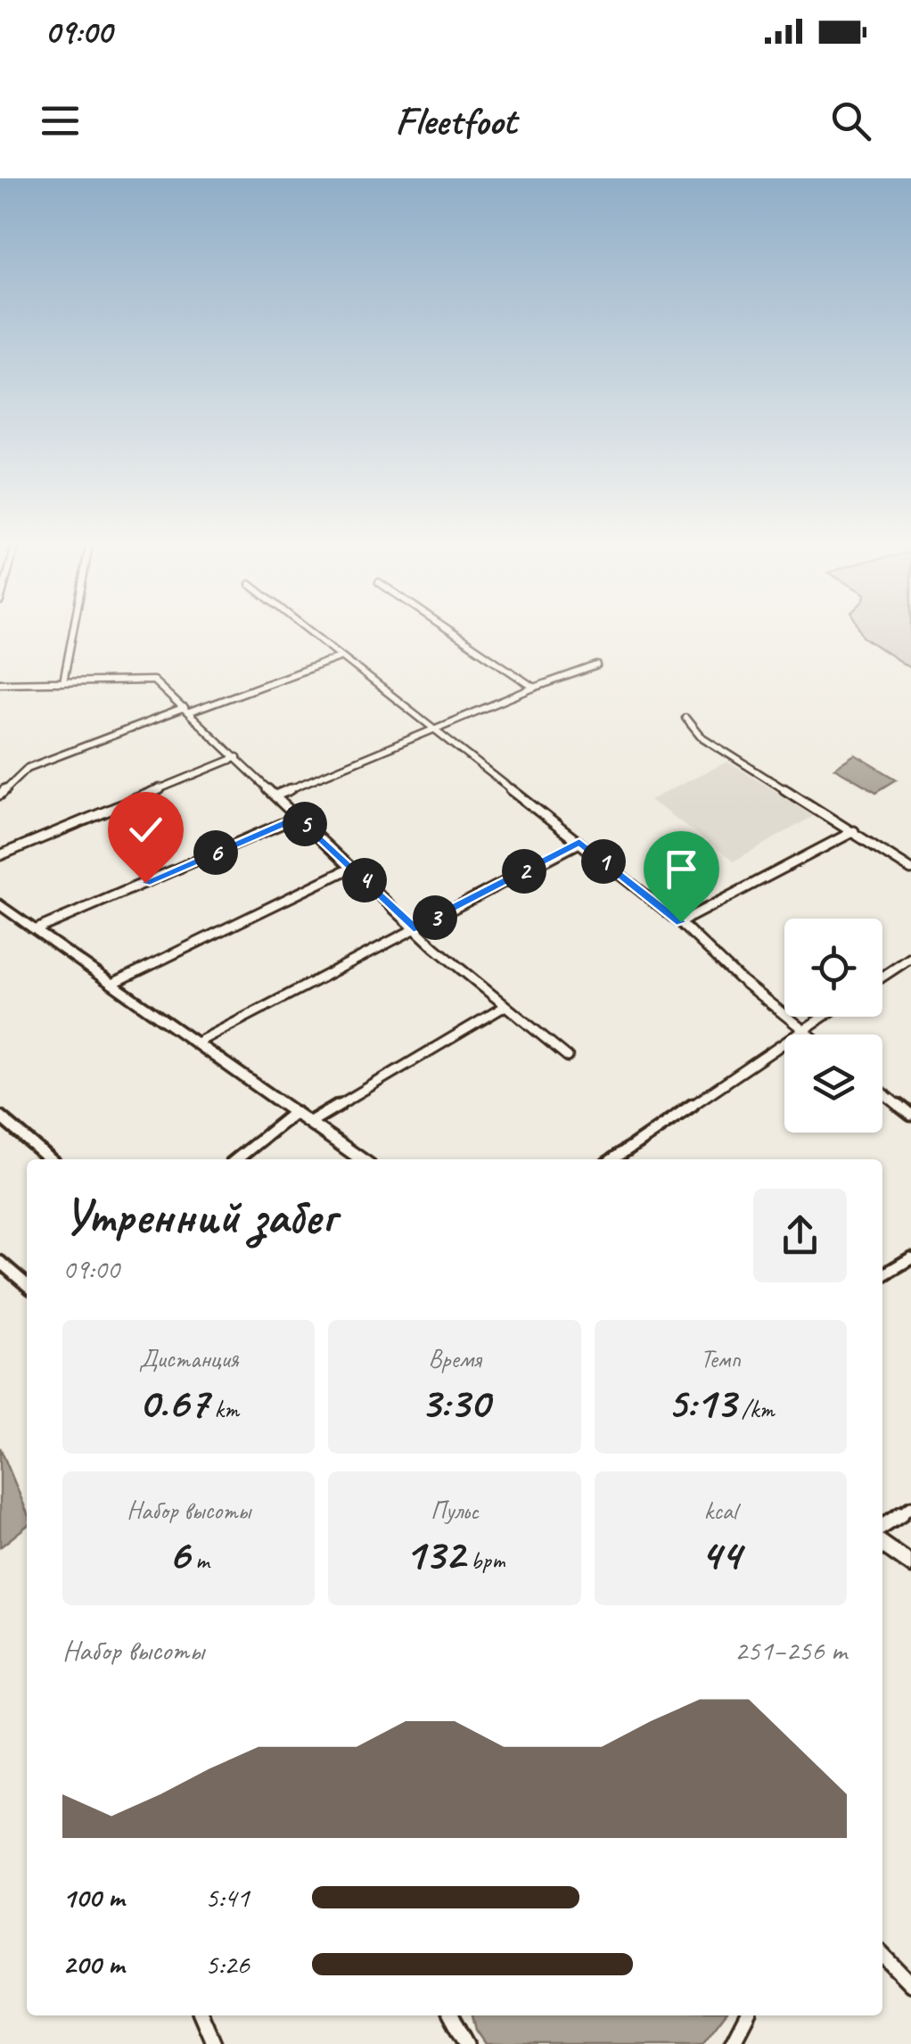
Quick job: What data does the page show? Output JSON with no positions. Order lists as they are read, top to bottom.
{
  "page": {
    "status": "09:00",
    "header": "Fleetfoot",
    "pins": [
      "5",
      "6",
      "1",
      "2",
      "4",
      "3"
    ],
    "heading": ["Утренний забег", "09:00"],
    "stats": [
      ["Дистанция", "0.67 km"],
      ["Время", "3:30"],
      ["Темп", "5:13 /km"],
      ["Набор высоты", "6 m"],
      ["Пульс", "132 bpm"],
      ["kcal", "44"]
    ],
    "chart": ["Набор высоты", "251–256 m"],
    "list": [
      {
        "name": "100 m",
        "note": "5:41"
      },
      {
        "name": "200 m",
        "note": "5:26"
      }
    ]
  }
}
